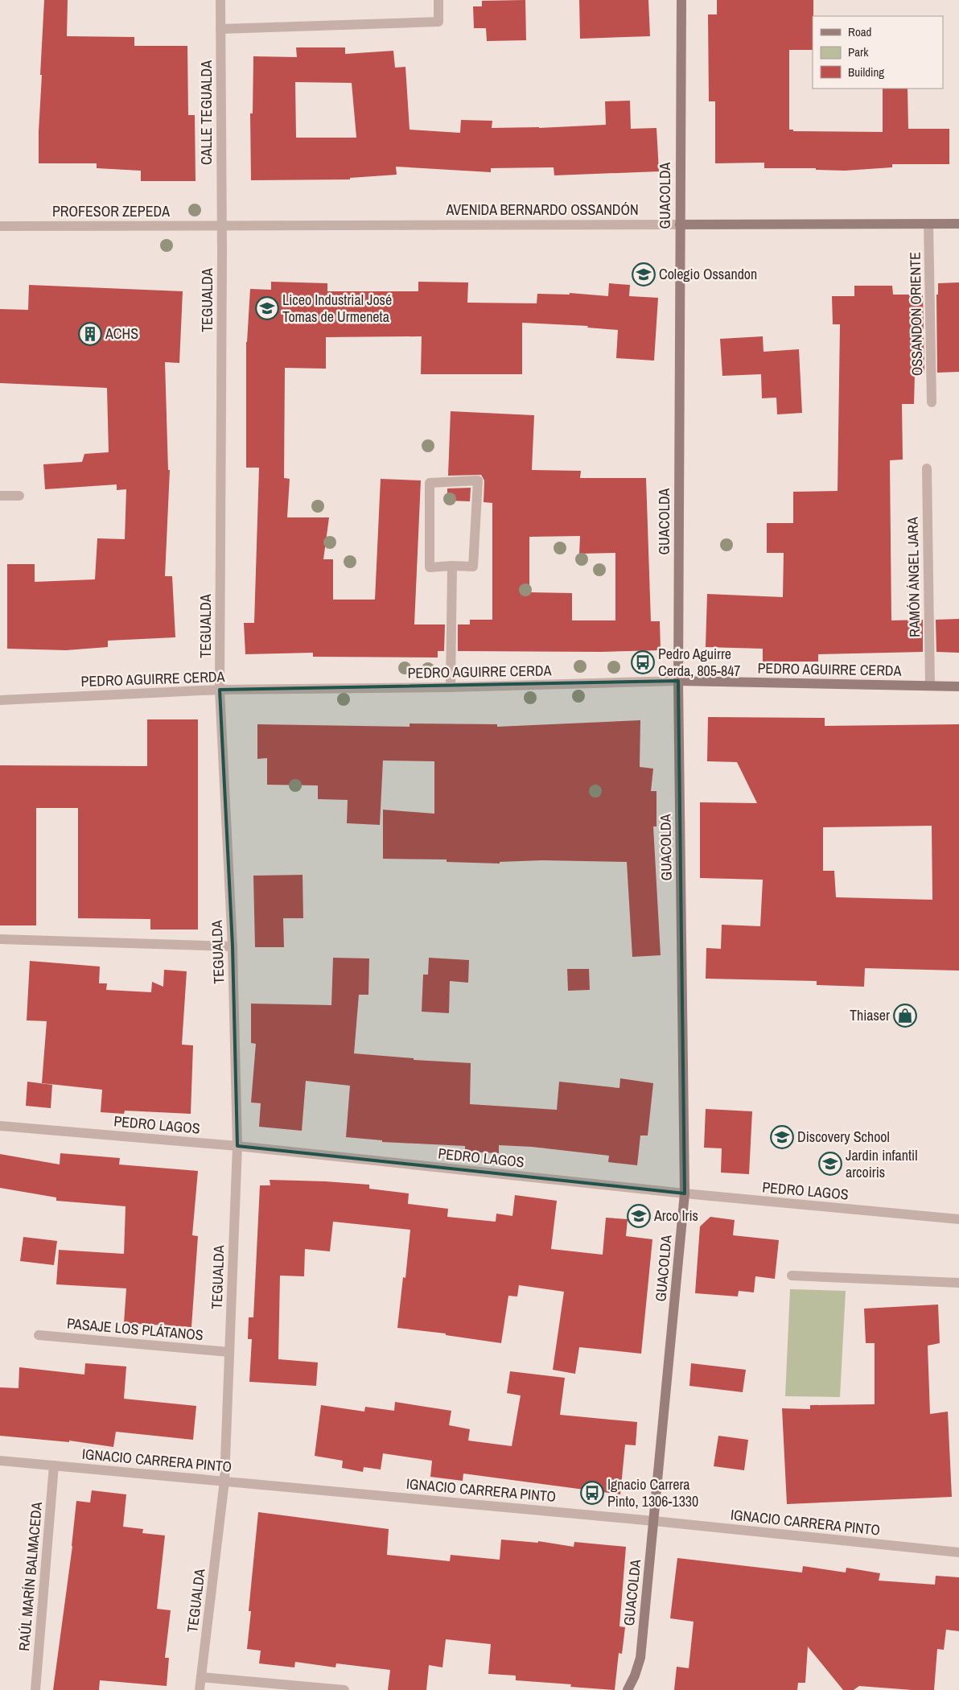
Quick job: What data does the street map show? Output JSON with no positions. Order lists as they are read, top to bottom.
{
  "streets": {
    "main road": ["GUACOLDA", "AVENIDA BERNARDO OSSANDÓN", "PEDRO AGUIRRE CERDA"],
    "street": [
      "CALLE TEGUALDA",
      "PROFESOR ZEPEDA",
      "TEGUALDA",
      "OSSANDON ORIENTE",
      "RAMÓN ÁNGEL JARA",
      "PEDRO LAGOS",
      "PASAJE LOS PLÁTANOS",
      "IGNACIO CARRERA PINTO",
      "RAÚL MARÍN BALMACEDA"
    ]
  },
  "crossings": [
    ["CALLE TEGUALDA", "AVENIDA BERNARDO OSSANDÓN"],
    ["CALLE TEGUALDA", "PROFESOR ZEPEDA"],
    ["CALLE TEGUALDA", "TEGUALDA"],
    ["GUACOLDA", "AVENIDA BERNARDO OSSANDÓN"],
    ["GUACOLDA", "PEDRO AGUIRRE CERDA"],
    ["GUACOLDA", "PEDRO LAGOS"],
    ["GUACOLDA", "IGNACIO CARRERA PINTO"],
    ["AVENIDA BERNARDO OSSANDÓN", "PROFESOR ZEPEDA"],
    ["AVENIDA BERNARDO OSSANDÓN", "TEGUALDA"],
    ["AVENIDA BERNARDO OSSANDÓN", "OSSANDON ORIENTE"],
    ["PROFESOR ZEPEDA", "TEGUALDA"],
    ["TEGUALDA", "PEDRO AGUIRRE CERDA"],
    ["TEGUALDA", "PEDRO LAGOS"],
    ["TEGUALDA", "PASAJE LOS PLÁTANOS"],
    ["TEGUALDA", "IGNACIO CARRERA PINTO"],
    ["RAMÓN ÁNGEL JARA", "PEDRO AGUIRRE CERDA"],
    ["IGNACIO CARRERA PINTO", "RAÚL MARÍN BALMACEDA"]
  ],
  "places": {
    "school or university": [
      "Colegio Ossandon",
      "Liceo Industrial José Tomas de Urmeneta",
      "Discovery School",
      "Jardin infantil arcoiris",
      "Arco Iris"
    ],
    "building": ["ACHS"],
    "bus stop": ["Pedro Aguirre Cerda, 805-847", "Ignacio Carrera Pinto, 1306-1330"],
    "shop": ["Thiaser"]
  },
  "legend": ["Road", "Park", "Building"]
}
